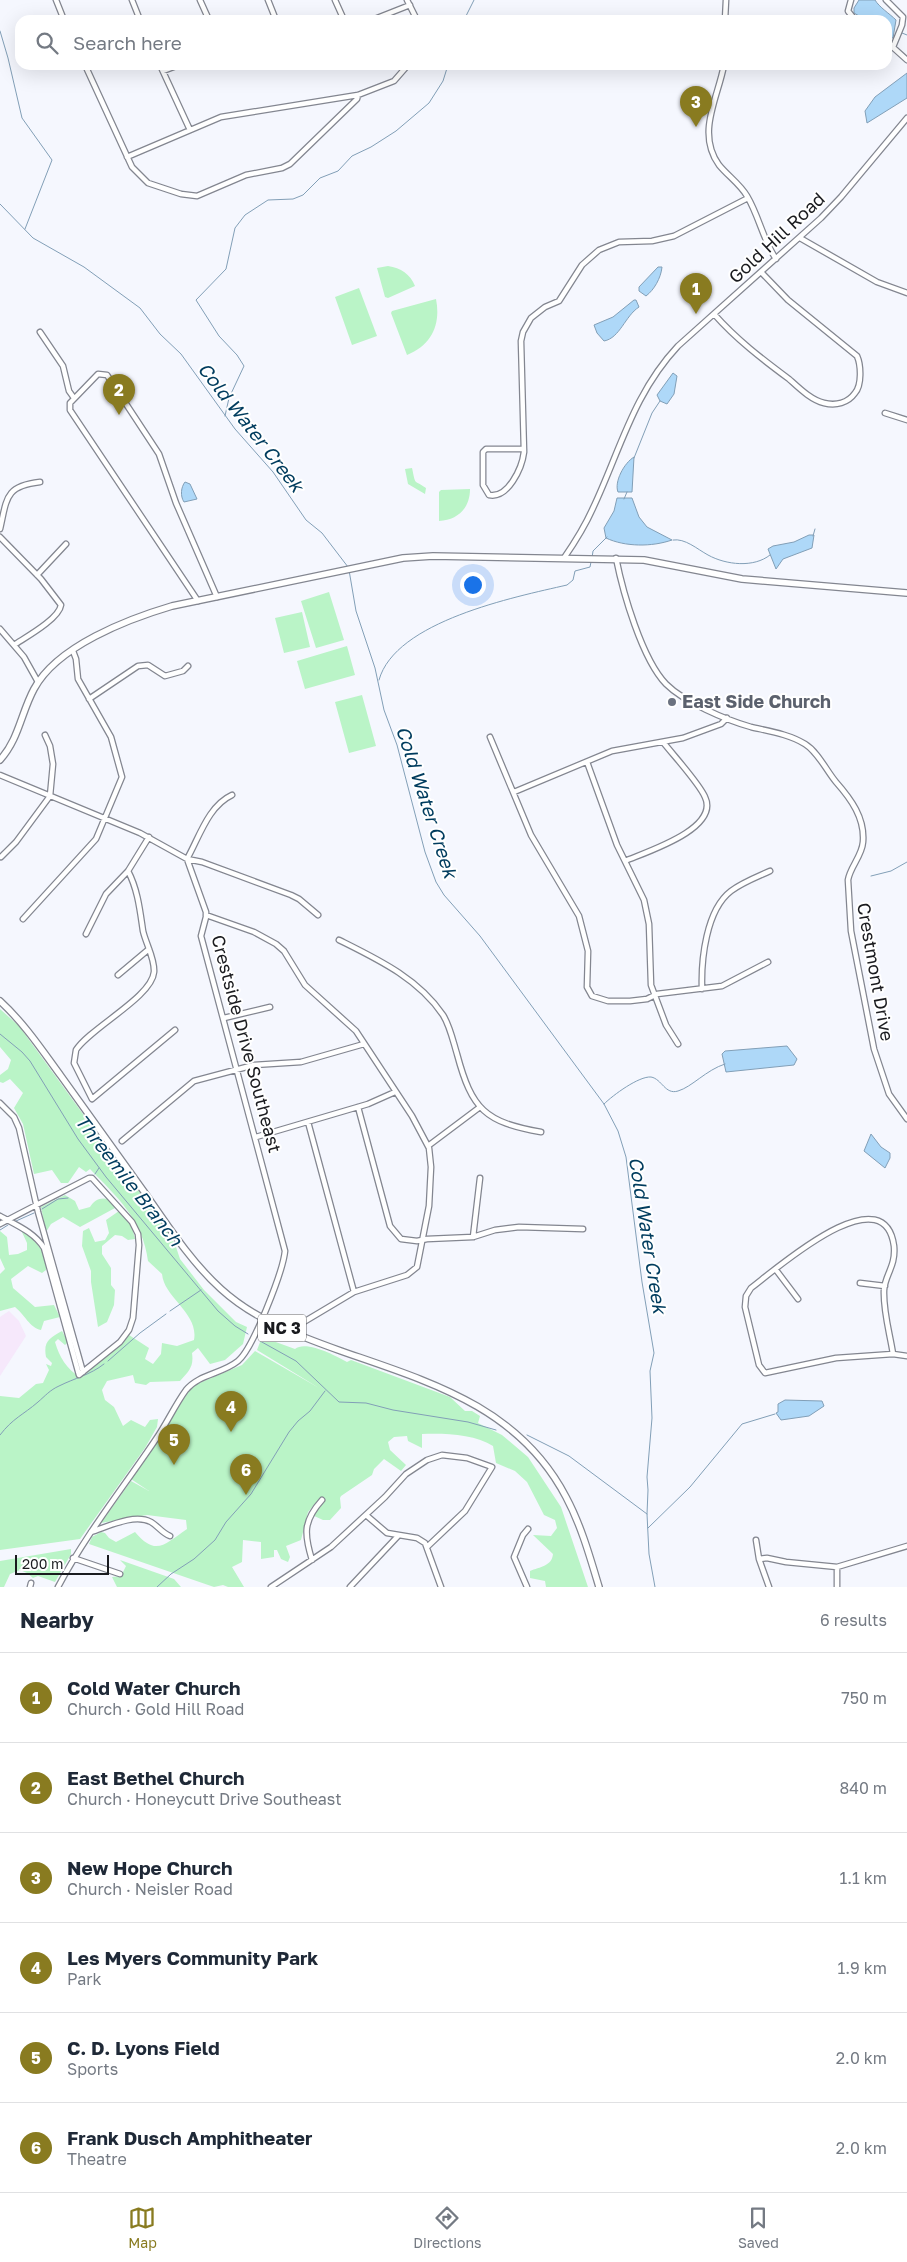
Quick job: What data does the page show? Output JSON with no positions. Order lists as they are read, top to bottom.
{
  "streets": {
    "main road": ["NC 3"],
    "street": ["Gold Hill Road", "Crestmont Drive", "Crestside Drive Southeast"]
  },
  "crossings": [
    ["Crestside Drive Southeast", "NC 3"]
  ],
  "water": ["Cold Water Creek", "Threemile Branch"],
  "places": ["East Side Church"],
  "scale_bar": "200 m",
  "page": {
    "search": "Search here",
    "pins": [
      "3",
      "1",
      "2",
      "4",
      "5",
      "6"
    ],
    "scale": "200 m",
    "heading": ["Nearby", "6 results"],
    "list": [
      {
        "mark": "1",
        "name": "Cold Water Church",
        "note": "Church · Gold Hill Road",
        "value": "750 m"
      },
      {
        "mark": "2",
        "name": "East Bethel Church",
        "note": "Church · Honeycutt Drive Southeast",
        "value": "840 m"
      },
      {
        "mark": "3",
        "name": "New Hope Church",
        "note": "Church · Neisler Road",
        "value": "1.1 km"
      },
      {
        "mark": "4",
        "name": "Les Myers Community Park",
        "note": "Park",
        "value": "1.9 km"
      },
      {
        "mark": "5",
        "name": "C. D. Lyons Field",
        "note": "Sports",
        "value": "2.0 km"
      },
      {
        "mark": "6",
        "name": "Frank Dusch Amphitheater",
        "note": "Theatre",
        "value": "2.0 km"
      }
    ],
    "nav": ["Map", "Directions", "Saved"]
  }
}
